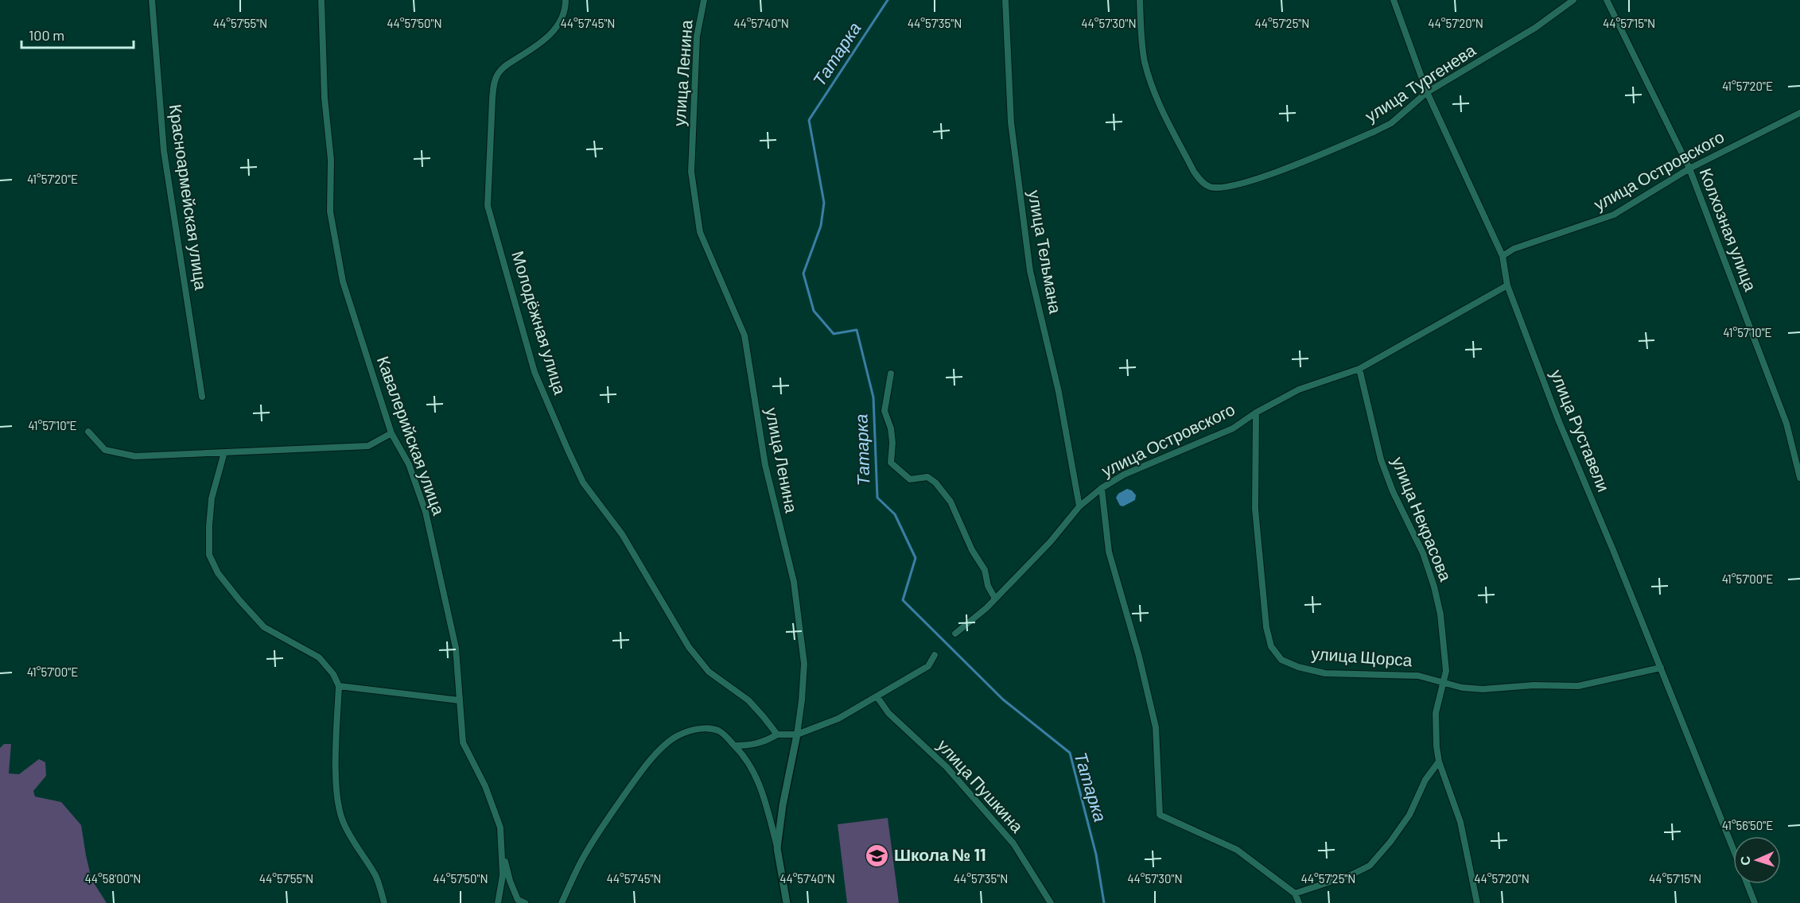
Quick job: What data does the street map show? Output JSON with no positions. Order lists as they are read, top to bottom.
{
  "streets": {
    "street": [
      "улица Ленина",
      "улица Тургенева",
      "улица Островского",
      "Красноармейская улица",
      "Колхозная улица",
      "улица Тельмана",
      "Молодёжная улица",
      "улица Руставели",
      "Кавалерийская улица",
      "улица Некрасова",
      "улица Щорса",
      "улица Пушкина"
    ]
  },
  "crossings": [
    ["улица Тургенева", "улица Руставели"],
    ["улица Островского", "Колхозная улица"],
    ["улица Островского", "улица Тельмана"],
    ["улица Островского", "улица Руставели"],
    ["улица Островского", "улица Некрасова"],
    ["улица Островского", "улица Щорса"],
    ["улица Руставели", "улица Щорса"],
    ["улица Некрасова", "улица Щорса"]
  ],
  "water": ["Татарка"],
  "places": {
    "school or university": ["Школа № 11"]
  },
  "scale_bar": "100 m",
  "north": "left",
  "coordinates": [
    "44°57'55\"N",
    "44°57'50\"N",
    "44°57'45\"N",
    "44°57'40\"N",
    "44°57'35\"N",
    "44°57'30\"N",
    "44°57'25\"N",
    "44°57'20\"N",
    "44°57'15\"N",
    "41°57'20\"E",
    "41°57'10\"E",
    "41°57'00\"E",
    "41°56'50\"E",
    "44°58'00\"N"
  ]
}
